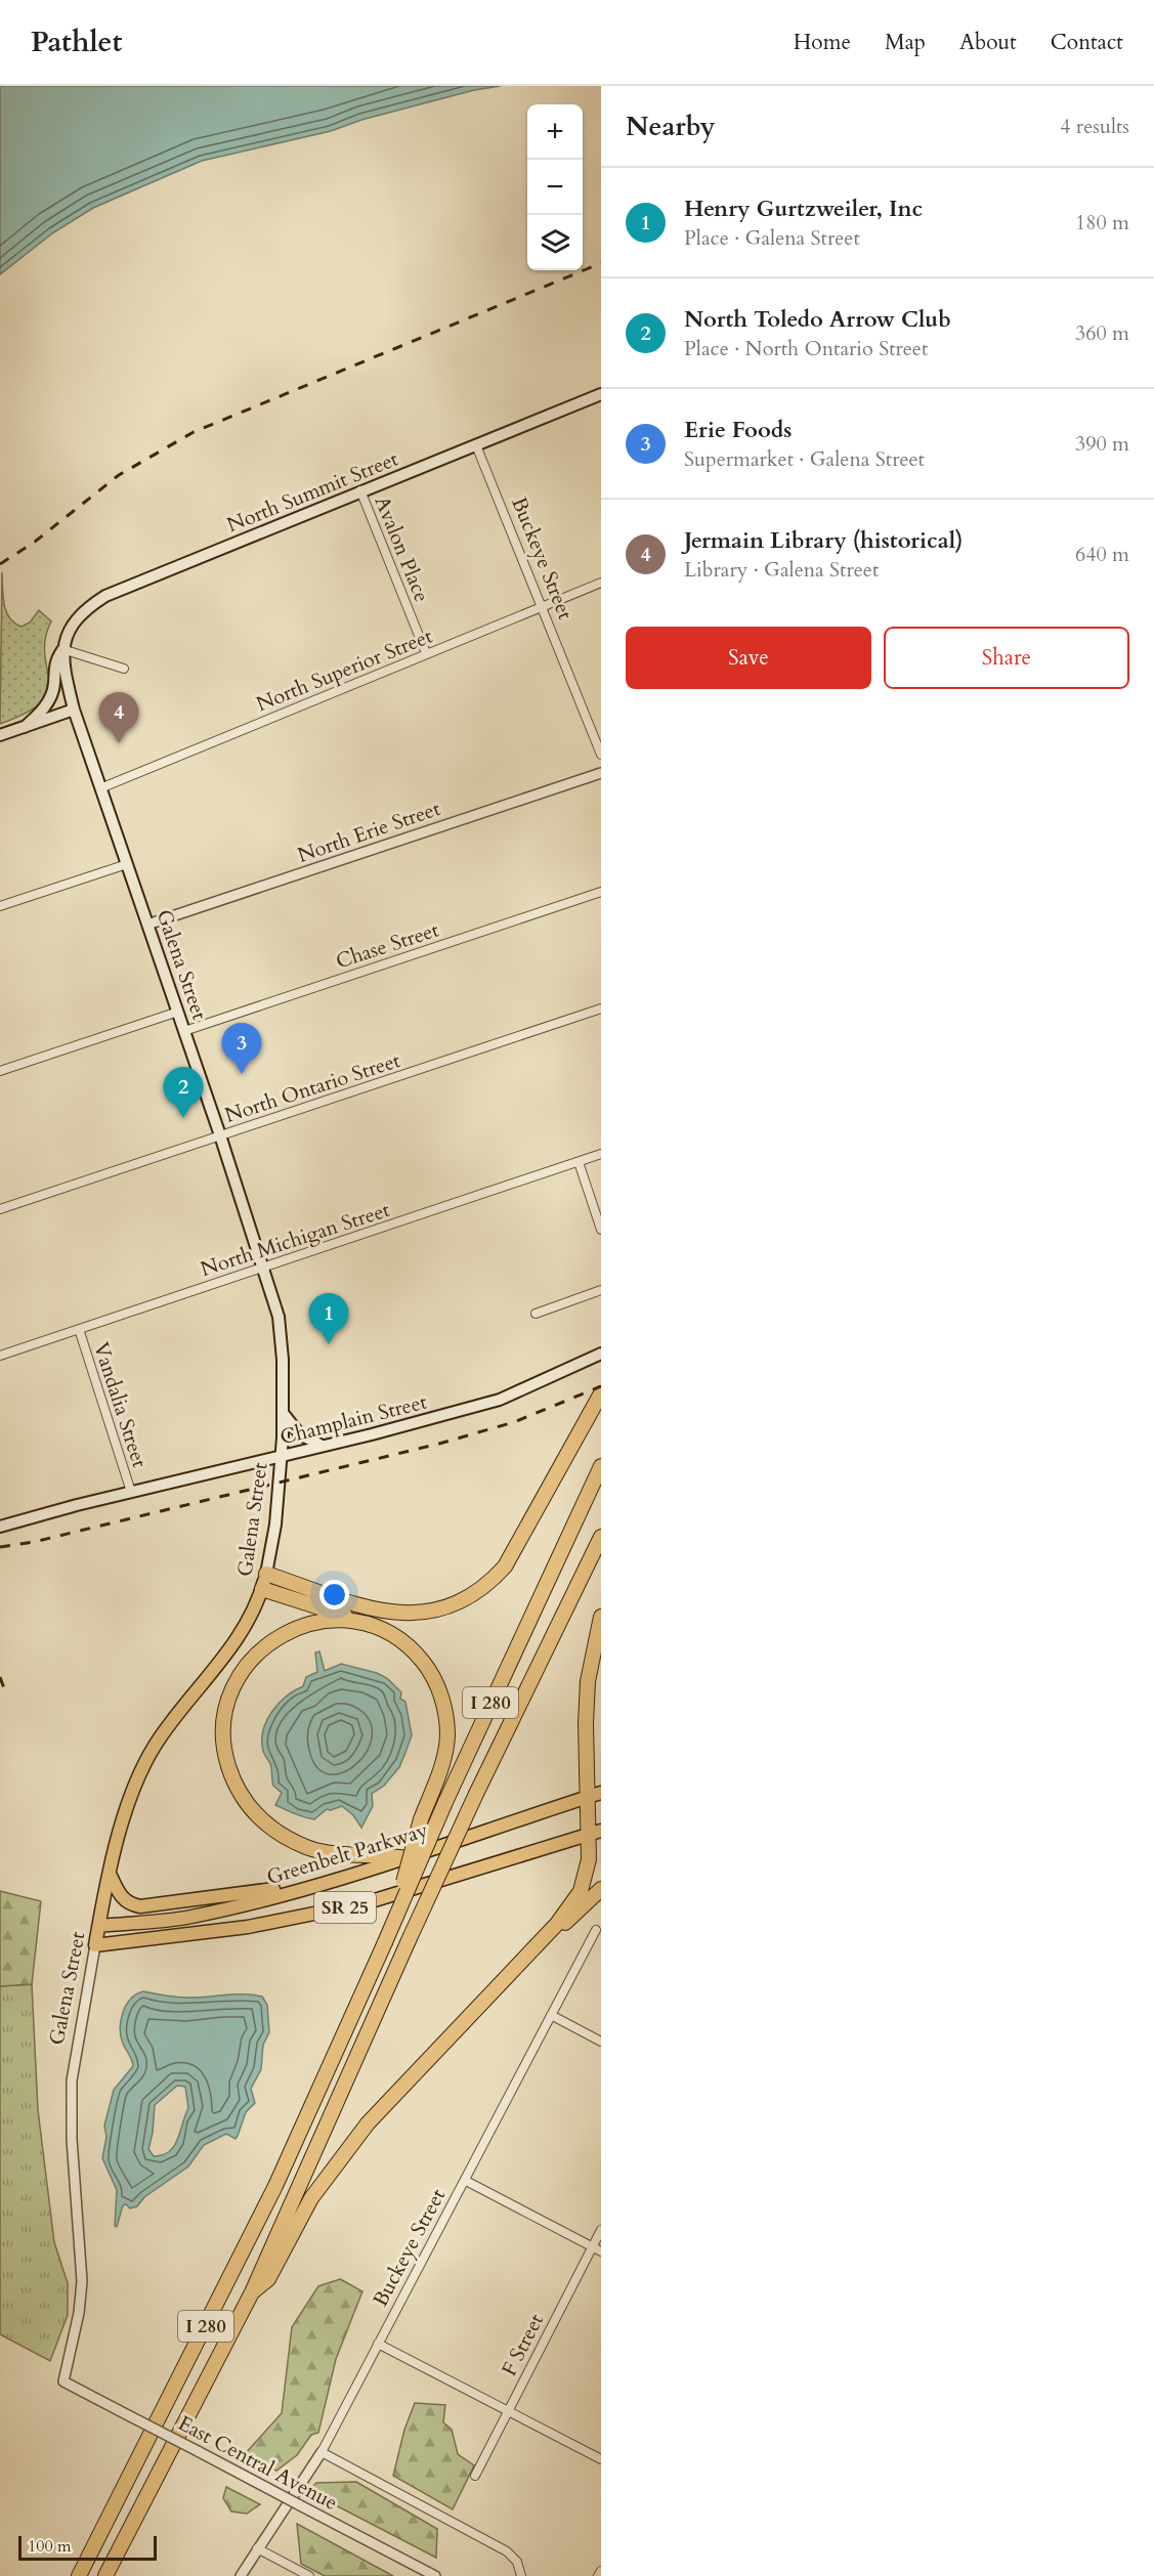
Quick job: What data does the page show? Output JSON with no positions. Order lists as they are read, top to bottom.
{
  "streets": {
    "highway": ["I 280"],
    "main road": [
      "North Summit Street",
      "Galena Street",
      "Champlain Street",
      "Greenbelt Parkway",
      "SR 25"
    ],
    "street": [
      "Avalon Place",
      "Buckeye Street",
      "North Superior Street",
      "North Erie Street",
      "Chase Street",
      "North Ontario Street",
      "North Michigan Street",
      "Vandalia Street",
      "F Street",
      "East Central Avenue"
    ]
  },
  "crossings": [
    ["North Summit Street", "Avalon Place"],
    ["North Summit Street", "Buckeye Street"],
    ["North Summit Street", "Galena Street"],
    ["Avalon Place", "North Superior Street"],
    ["Buckeye Street", "North Superior Street"],
    ["Buckeye Street", "East Central Avenue"],
    ["North Superior Street", "Galena Street"],
    ["North Erie Street", "Galena Street"],
    ["Chase Street", "Galena Street"],
    ["Galena Street", "North Ontario Street"],
    ["Galena Street", "North Michigan Street"],
    ["Galena Street", "Champlain Street"],
    ["Galena Street", "Greenbelt Parkway"],
    ["Galena Street", "SR 25"],
    ["Galena Street", "East Central Avenue"],
    ["North Michigan Street", "Vandalia Street"],
    ["Vandalia Street", "Champlain Street"]
  ],
  "scale_bar": "100 m",
  "page": {
    "header": "Pathlet",
    "nav": [
      "Home",
      "Map",
      "About",
      "Contact"
    ],
    "heading": ["Nearby", "4 results"],
    "map_buttons": ["+", "−"],
    "list": [
      {
        "mark": "1",
        "name": "Henry Gurtzweiler, Inc",
        "note": "Place · Galena Street",
        "value": "180 m"
      },
      {
        "mark": "2",
        "name": "North Toledo Arrow Club",
        "note": "Place · North Ontario Street",
        "value": "360 m"
      },
      {
        "mark": "3",
        "name": "Erie Foods",
        "note": "Supermarket · Galena Street",
        "value": "390 m"
      },
      {
        "mark": "4",
        "name": "Jermain Library (historical)",
        "note": "Library · Galena Street",
        "value": "640 m"
      }
    ],
    "buttons": ["Save", "Share"],
    "pins": [
      "4",
      "3",
      "2",
      "1"
    ],
    "scale": "100 m"
  }
}
